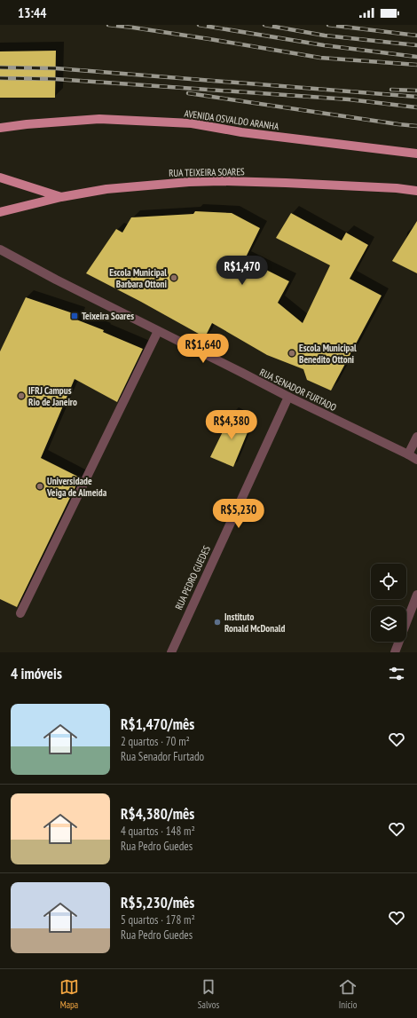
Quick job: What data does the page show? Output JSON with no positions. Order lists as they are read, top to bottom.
{
  "streets": {
    "main road": ["AVENIDA OSVALDO ARANHA", "RUA TEIXEIRA SOARES"],
    "street": ["RUA SENADOR FURTADO", "RUA PEDRO GUEDES"]
  },
  "crossings": [
    ["RUA SENADOR FURTADO", "RUA PEDRO GUEDES"]
  ],
  "places": {
    "other": [
      "Escola Municipal Barbara Ottoni",
      "Escola Municipal Benedito Ottoni",
      "IFRJ Campus Rio de Janeiro",
      "Universidade Veiga de Almeida",
      "Instituto Ronald McDonald"
    ],
    "transit": ["Teixeira Soares"]
  },
  "page": {
    "status": "13:44",
    "price": [
      "R$1,470",
      "R$1,640",
      "R$4,380",
      "R$5,230"
    ],
    "heading": "4 imóveis",
    "list": [
      {
        "name": "R$1,470/mês",
        "note": "2 quartos · 70 m² · Rua Senador Furtado"
      },
      {
        "name": "R$4,380/mês",
        "note": "4 quartos · 148 m² · Rua Pedro Guedes"
      },
      {
        "name": "R$5,230/mês",
        "note": "5 quartos · 178 m² · Rua Pedro Guedes"
      }
    ],
    "tabs": ["Mapa", "Salvos", "Início"]
  }
}
